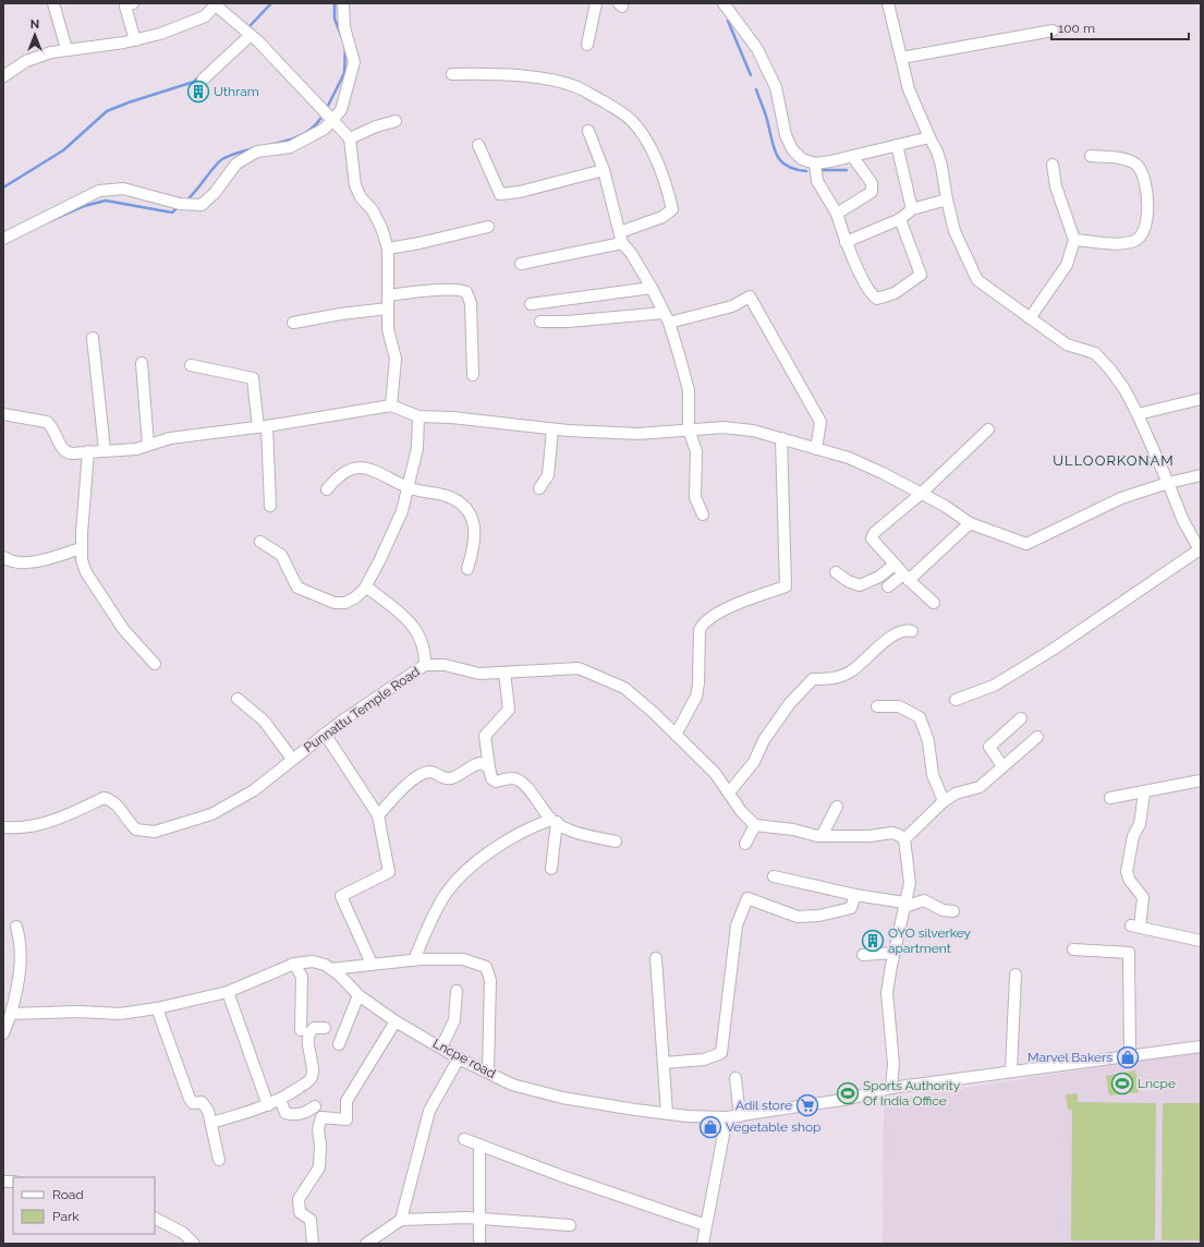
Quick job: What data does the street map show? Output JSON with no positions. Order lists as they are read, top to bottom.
{
  "streets": {
    "street": ["Punnattu Temple Road", "Lncpe road"]
  },
  "districts": ["ULLOORKONAM"],
  "places": {
    "building": ["Uthram", "OYO silverkey apartment"],
    "shop": ["Marvel Bakers", "Vegetable shop"],
    "sports": ["Lncpe", "Sports Authority Of India Office"],
    "supermarket": ["Adil store"]
  },
  "legend": ["Road", "Park"],
  "scale_bar": "100 m",
  "north": "top"
}
